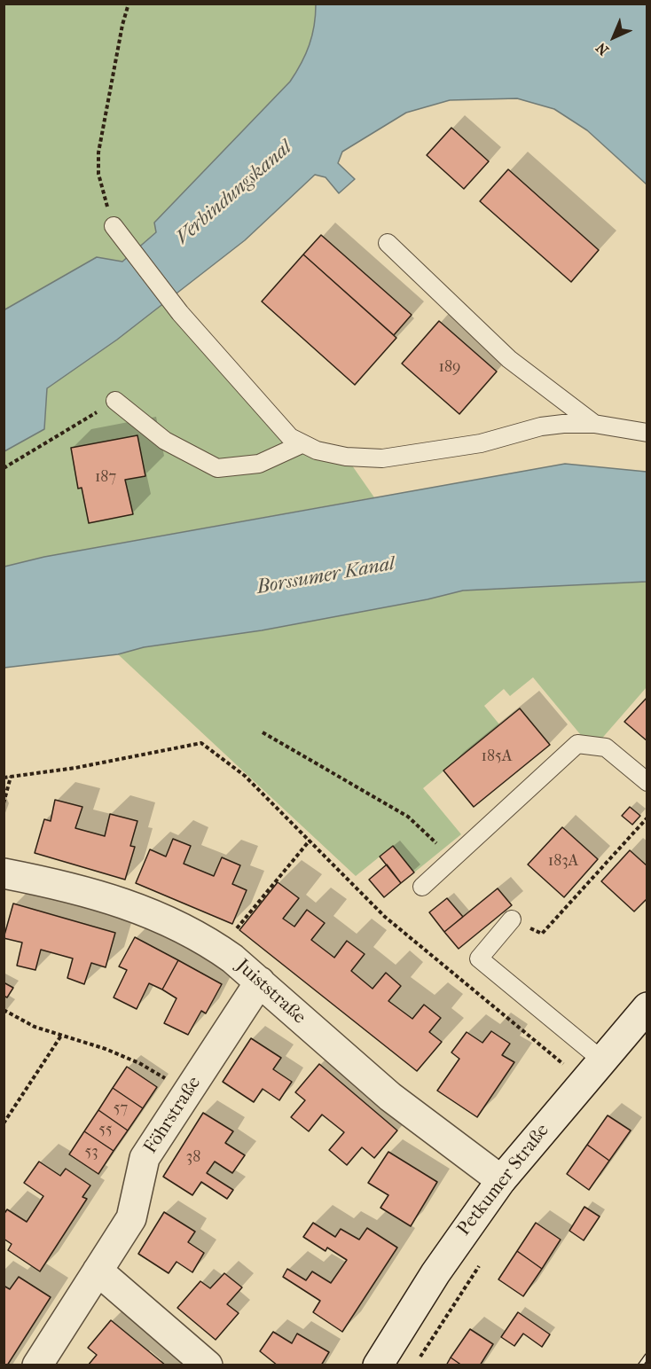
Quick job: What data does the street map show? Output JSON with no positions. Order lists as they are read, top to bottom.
{
  "streets": {
    "street": ["Juiststraße", "Föhrstraße", "Petkumer Straße"]
  },
  "crossings": [
    ["Juiststraße", "Föhrstraße"],
    ["Juiststraße", "Petkumer Straße"]
  ],
  "water": ["Verbindungskanal", "Borssumer Kanal"],
  "house_numbers": [
    "189",
    "187",
    "185A",
    "183A",
    "57",
    "55",
    "53",
    "38"
  ],
  "north": "bottom left"
}
